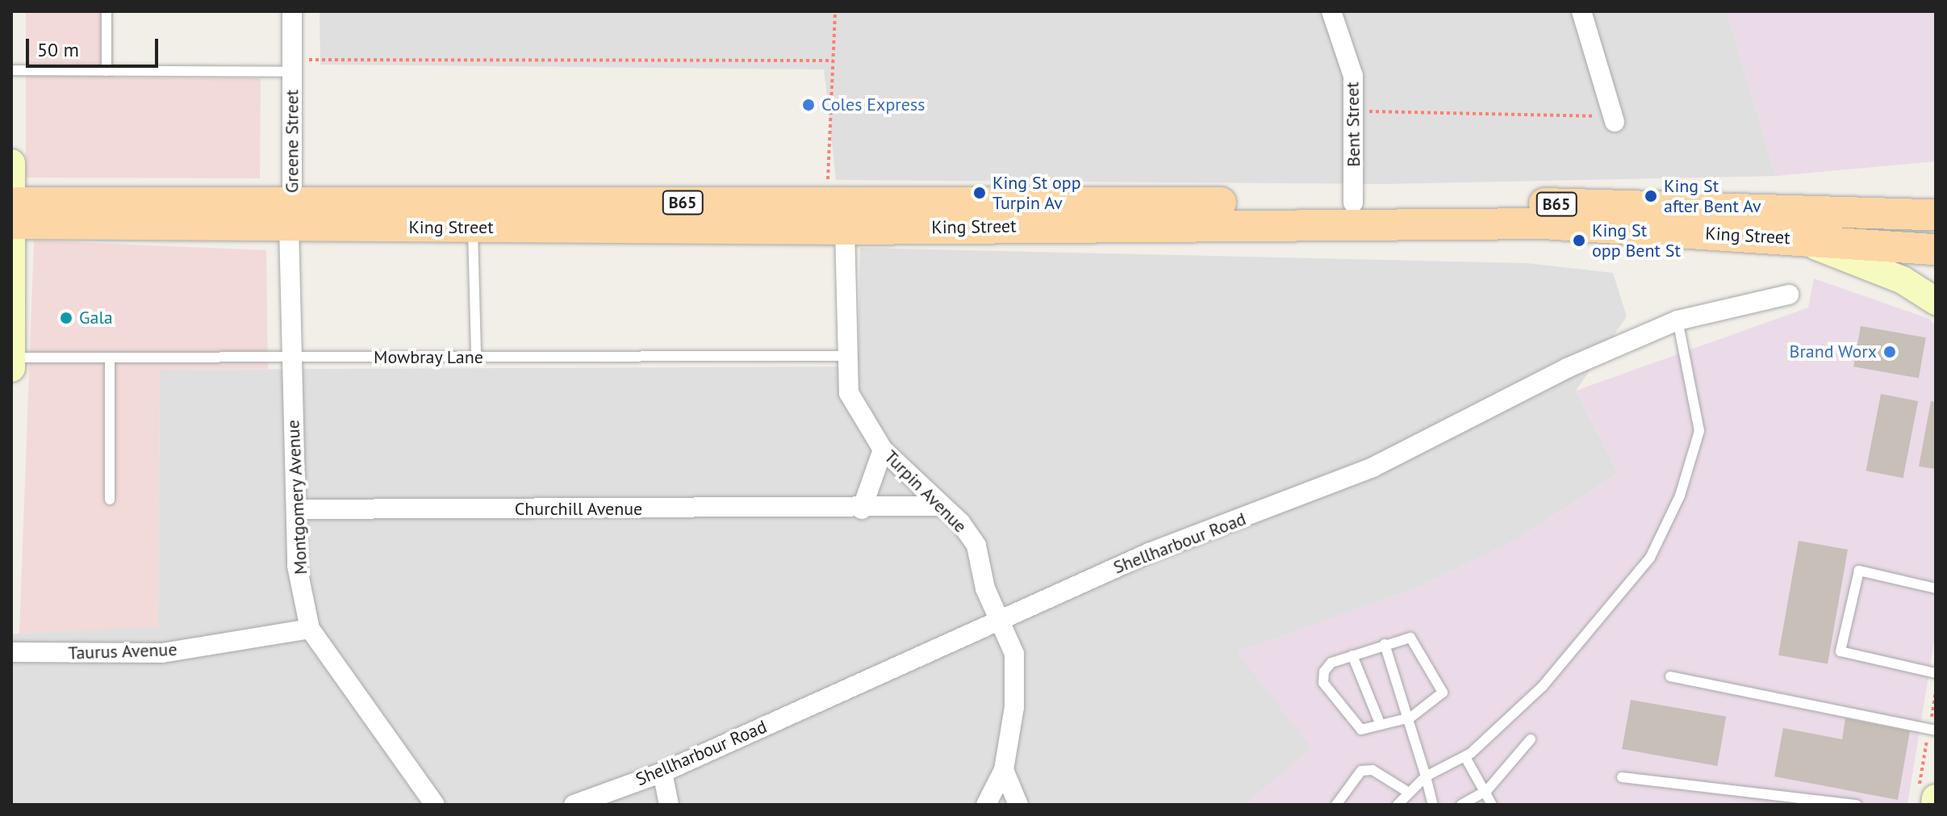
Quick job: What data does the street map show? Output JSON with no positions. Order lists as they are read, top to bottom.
{
  "streets": {
    "main road": ["B65", "King Street"],
    "street": [
      "Bent Street",
      "Greene Street",
      "Turpin Avenue",
      "Montgomery Avenue",
      "Churchill Avenue",
      "Shellharbour Road",
      "Taurus Avenue"
    ],
    "lane": ["Mowbray Lane"]
  },
  "crossings": [
    ["Bent Street", "King Street"],
    ["Greene Street", "King Street"],
    ["Greene Street", "Montgomery Avenue"],
    ["King Street", "Turpin Avenue"],
    ["King Street", "Montgomery Avenue"],
    ["Mowbray Lane", "Turpin Avenue"],
    ["Mowbray Lane", "Montgomery Avenue"],
    ["Turpin Avenue", "Churchill Avenue"],
    ["Turpin Avenue", "Shellharbour Road"],
    ["Montgomery Avenue", "Churchill Avenue"],
    ["Montgomery Avenue", "Taurus Avenue"]
  ],
  "places": [
    "Coles Express",
    "King St opp Turpin Av",
    "King St after Bent Av",
    "King St opp Bent St",
    "Gala",
    "Brand Worx"
  ],
  "scale_bar": "50 m"
}
